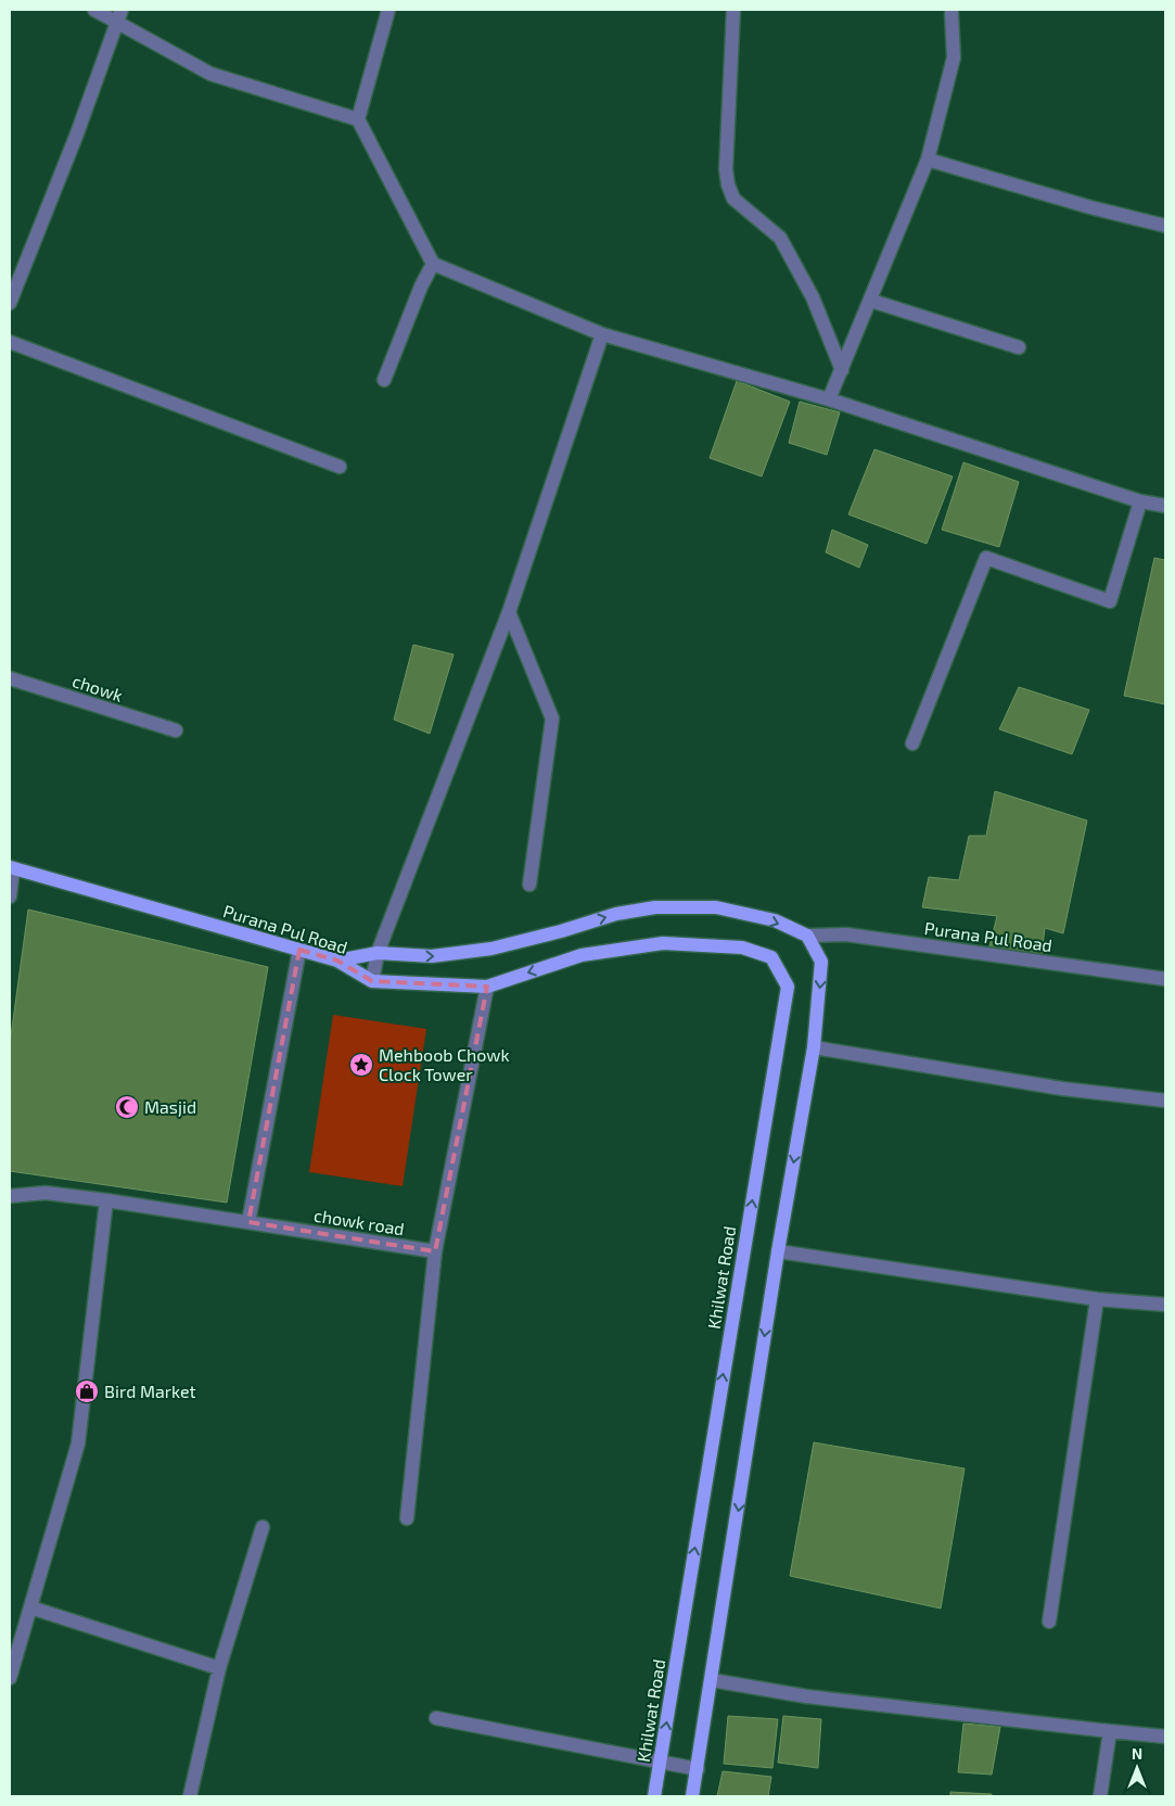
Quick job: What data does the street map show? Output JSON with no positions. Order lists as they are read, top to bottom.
{
  "streets": {
    "main road": ["Purana Pul Road", "Khilwat Road"],
    "street": ["chowk", "chowk road"]
  },
  "crossings": [
    ["Purana Pul Road", "Khilwat Road"]
  ],
  "places": {
    "place": ["Mehboob Chowk Clock Tower"],
    "mosque": ["Masjid"],
    "shop": ["Bird Market"]
  },
  "north": "top"
}
